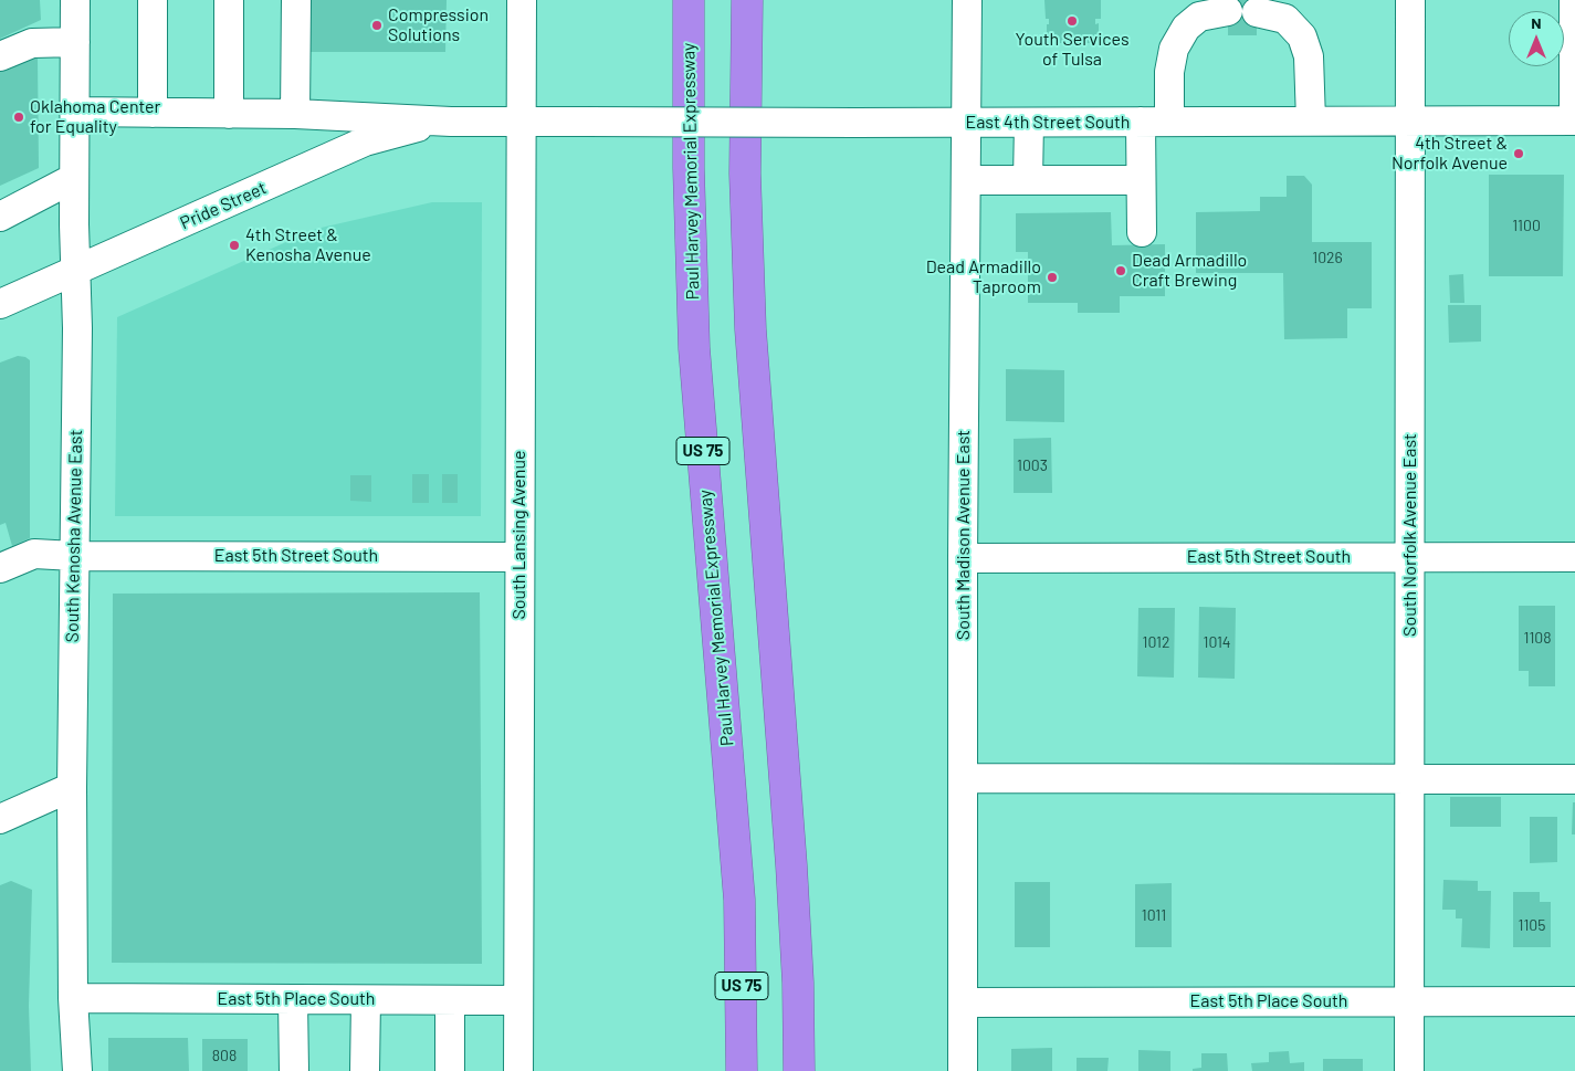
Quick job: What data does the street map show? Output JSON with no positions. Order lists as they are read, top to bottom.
{
  "streets": {
    "highway": ["Paul Harvey Memorial Expressway", "US 75"],
    "street": [
      "East 4th Street South",
      "Pride Street",
      "South Lansing Avenue",
      "South Madison Avenue East",
      "South Norfolk Avenue East",
      "South Kenosha Avenue East",
      "East 5th Street South",
      "East 5th Place South"
    ]
  },
  "crossings": [
    ["East 4th Street South", "Pride Street"],
    ["East 4th Street South", "South Lansing Avenue"],
    ["East 4th Street South", "South Madison Avenue East"],
    ["East 4th Street South", "South Norfolk Avenue East"],
    ["Pride Street", "South Lansing Avenue"],
    ["Pride Street", "South Kenosha Avenue East"],
    ["South Lansing Avenue", "East 5th Street South"],
    ["South Lansing Avenue", "East 5th Place South"],
    ["South Madison Avenue East", "East 5th Street South"],
    ["South Madison Avenue East", "East 5th Place South"],
    ["South Norfolk Avenue East", "East 5th Street South"],
    ["South Norfolk Avenue East", "East 5th Place South"],
    ["South Kenosha Avenue East", "East 5th Street South"],
    ["South Kenosha Avenue East", "East 5th Place South"]
  ],
  "places": [
    "Youth Services of Tulsa",
    "Compression Solutions",
    "Oklahoma Center for Equality",
    "4th Street & Norfolk Avenue",
    "4th Street & Kenosha Avenue",
    "Dead Armadillo Craft Brewing",
    "Dead Armadillo Taproom"
  ],
  "house_numbers": [
    "1100",
    "1026",
    "1003",
    "1108",
    "1012",
    "1014",
    "1011",
    "1105",
    "808"
  ],
  "north": "top"
}
